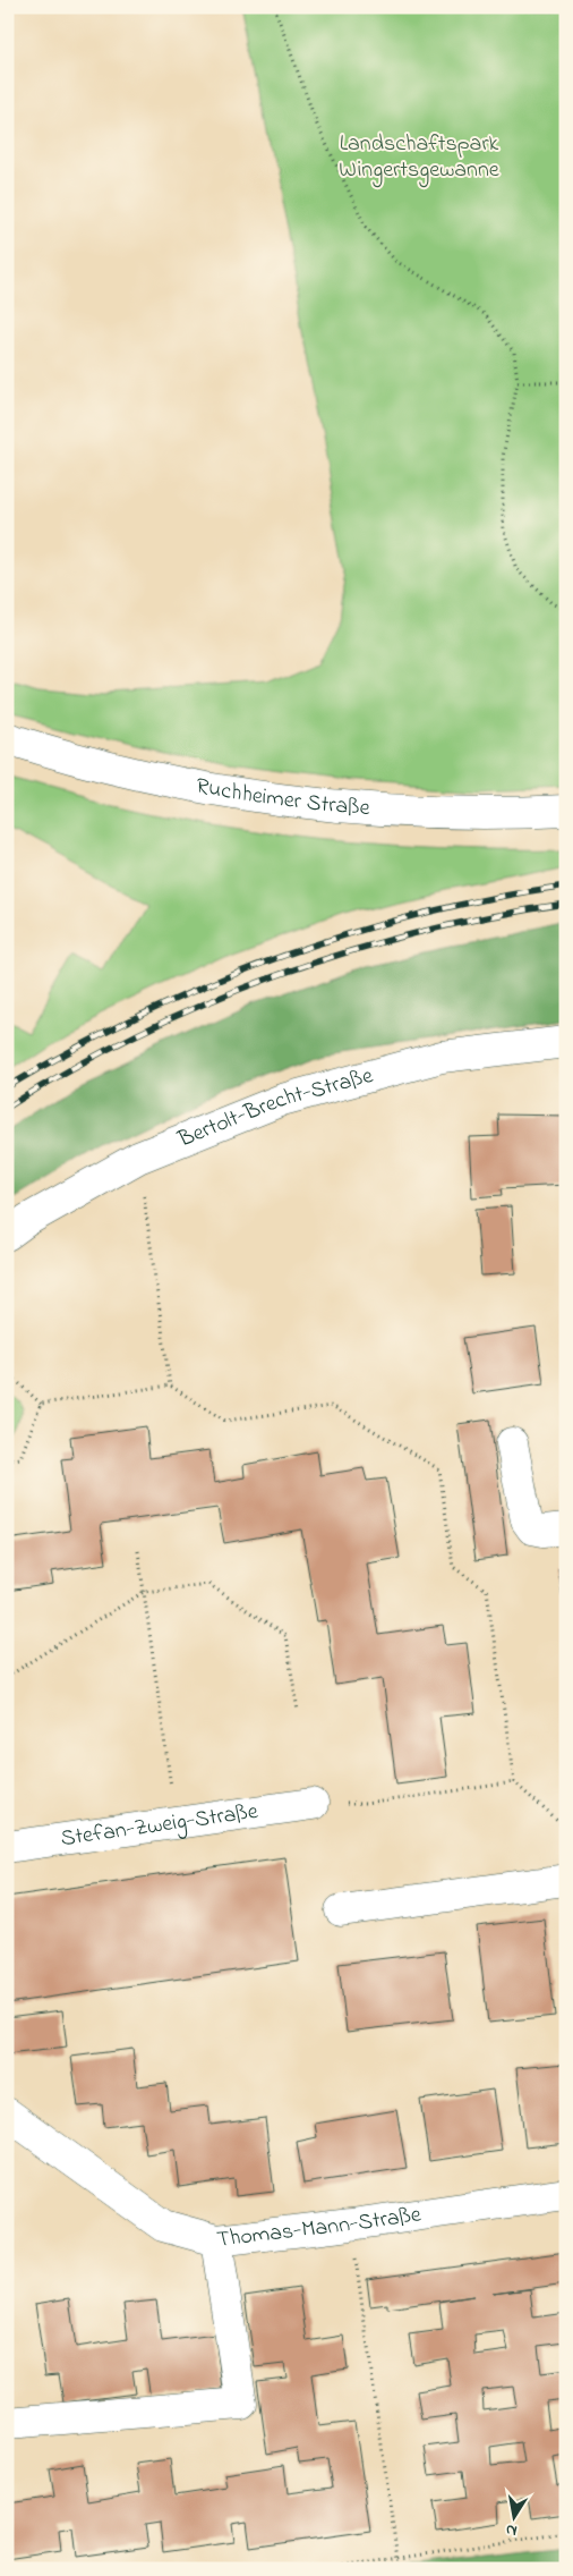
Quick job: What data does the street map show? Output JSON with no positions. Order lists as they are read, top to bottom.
{
  "streets": {
    "street": [
      "Ruchheimer Straße",
      "Bertolt-Brecht-Straße",
      "Stefan-Zweig-Straße",
      "Thomas-Mann-Straße"
    ]
  },
  "parks": ["Landschaftspark Wingertsgewanne"],
  "north": "bottom"
}
